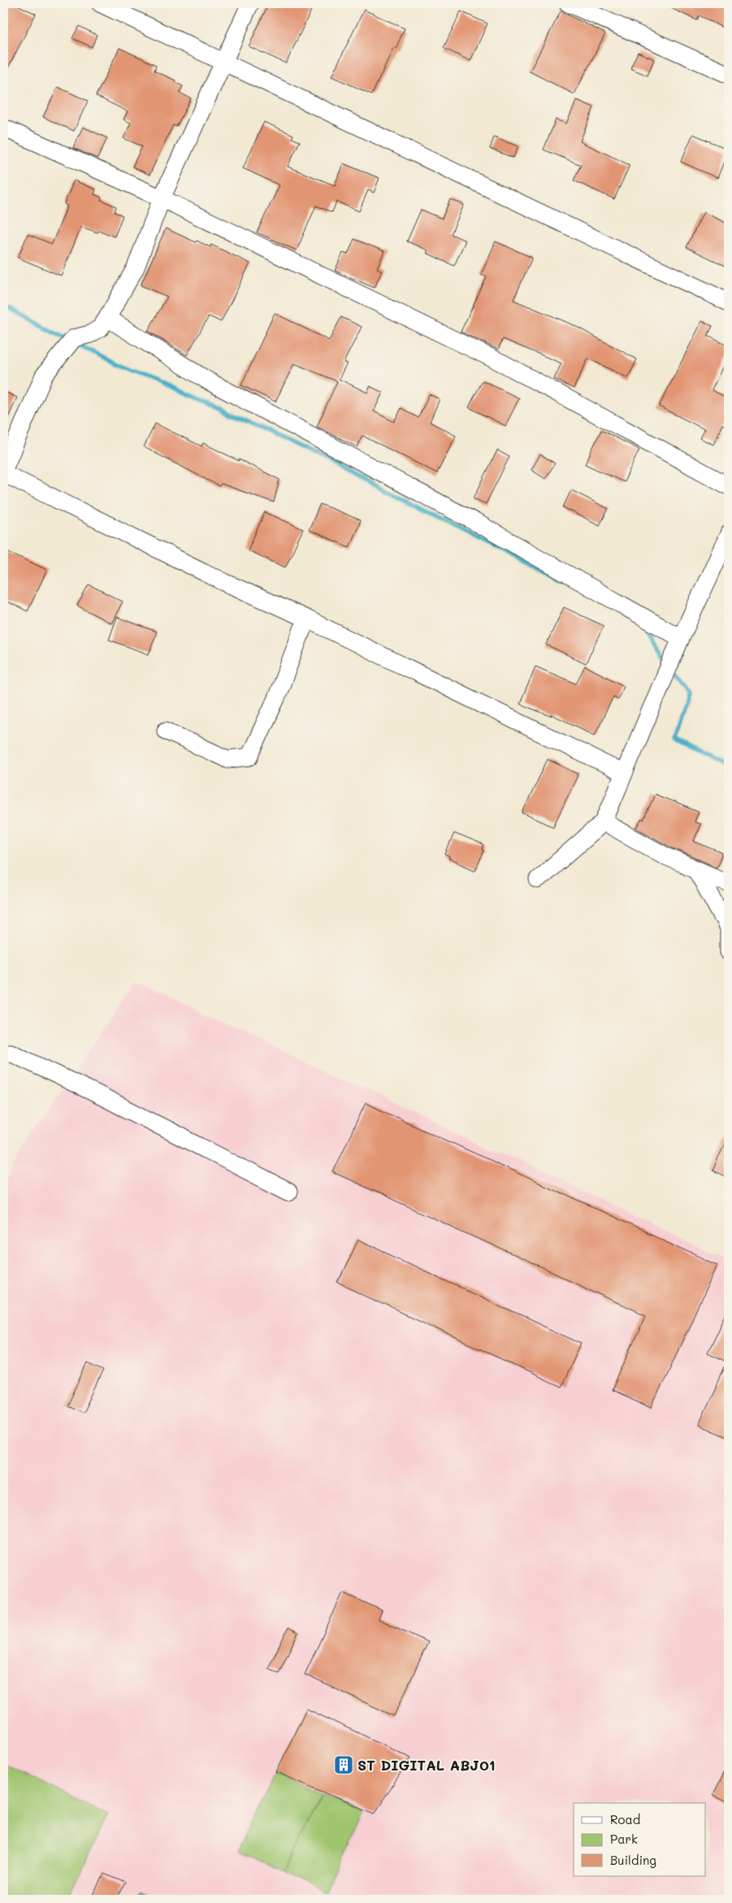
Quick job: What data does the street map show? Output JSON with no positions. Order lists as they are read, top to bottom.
{
  "places": {
    "building": ["ST DIGITAL ABJ01"]
  },
  "legend": ["Road", "Park", "Building"]
}
